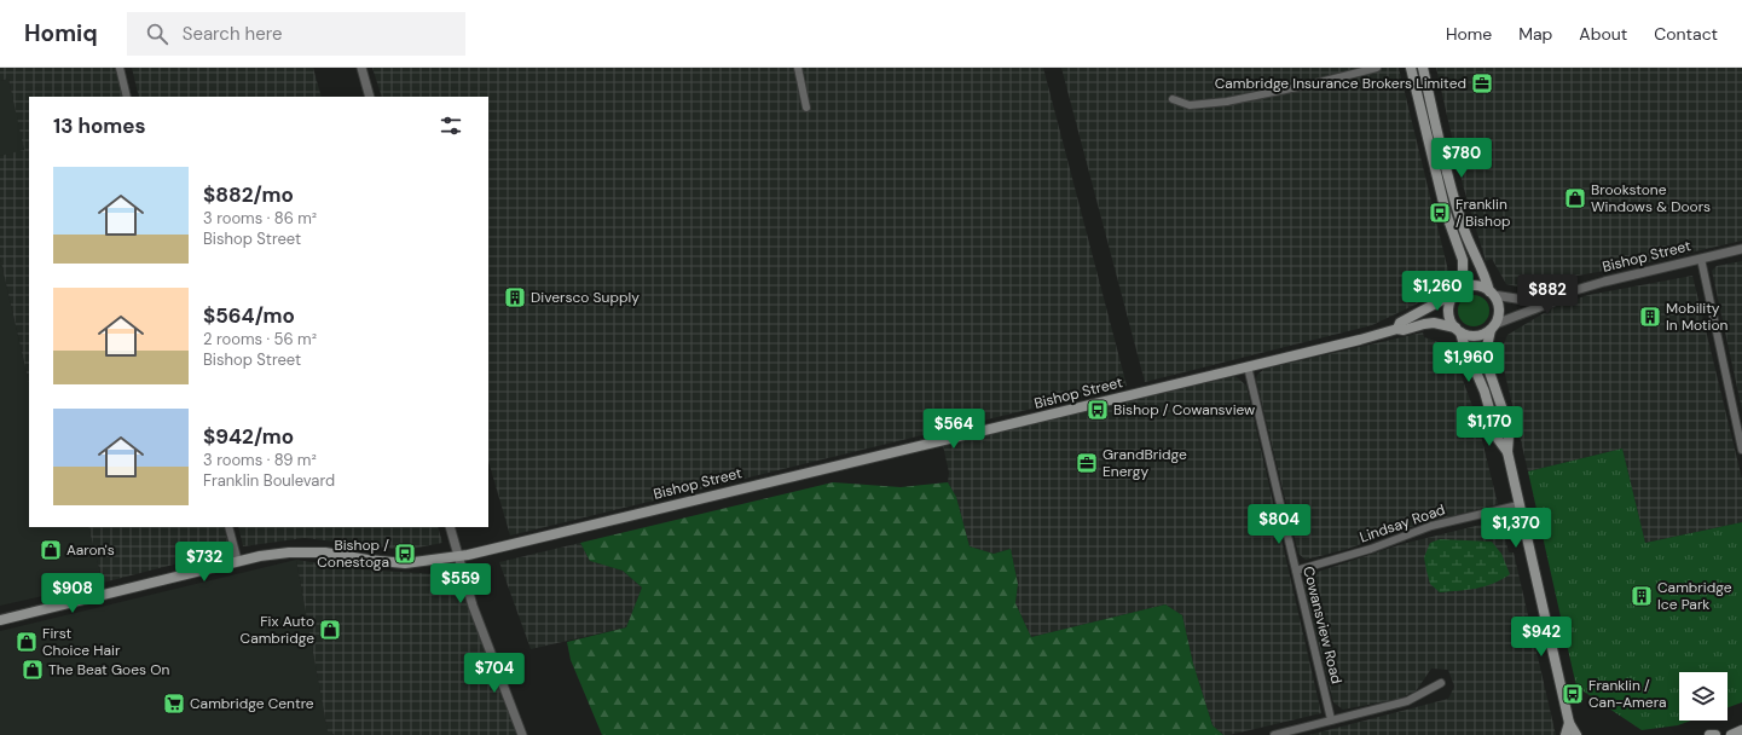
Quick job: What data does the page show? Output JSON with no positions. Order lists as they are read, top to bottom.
{
  "streets": {
    "main road": ["Bishop Street"],
    "street": ["Lindsay Road", "Cowansview Road"]
  },
  "crossings": [
    ["Bishop Street", "Cowansview Road"],
    ["Lindsay Road", "Cowansview Road"]
  ],
  "places": {
    "office": ["Cambridge Insurance Brokers Limited", "GrandBridge Energy"],
    "shop": [
      "Brookstone Windows & Doors",
      "Aaron's",
      "Fix Auto Cambridge",
      "First Choice Hair",
      "The Beat Goes On"
    ],
    "bus stop": [
      "Franklin / Bishop",
      "Bishop / Cowansview",
      "Bishop / Conestoga",
      "Franklin / Can-Amera"
    ],
    "building": ["Diversco Supply", "Mobility In Motion", "Cambridge Ice Park"],
    "supermarket": ["Cambridge Centre"]
  },
  "page": {
    "header": "Homiq",
    "search": "Search here",
    "nav": [
      "Home",
      "Map",
      "About",
      "Contact"
    ],
    "heading": "13 homes",
    "price": [
      "$780",
      "$1,260",
      "$882",
      "$1,960",
      "$1,170",
      "$564",
      "$804",
      "$1,370",
      "$732",
      "$559",
      "$908",
      "$942",
      "$704"
    ],
    "list": [
      {
        "name": "$882/mo",
        "note": "3 rooms · 86 m² · Bishop Street"
      },
      {
        "name": "$564/mo",
        "note": "2 rooms · 56 m² · Bishop Street"
      },
      {
        "name": "$942/mo",
        "note": "3 rooms · 89 m² · Franklin Boulevard"
      }
    ]
  }
}
